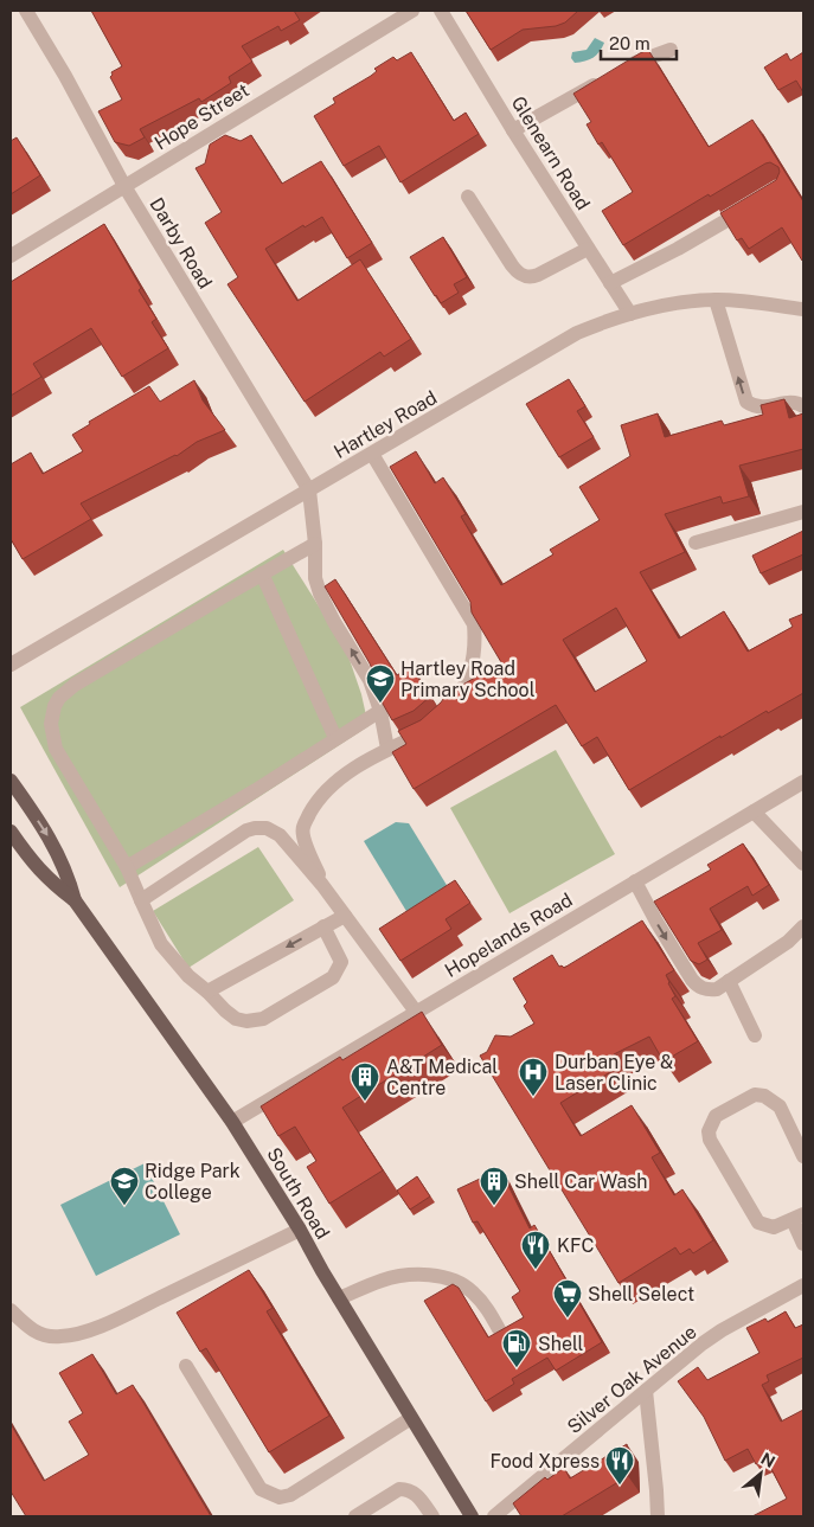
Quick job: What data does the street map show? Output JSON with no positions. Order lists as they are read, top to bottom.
{
  "streets": {
    "main road": ["South Road"],
    "street": [
      "Hope Street",
      "Glenearn Road",
      "Darby Road",
      "Hartley Road",
      "Hopelands Road",
      "Silver Oak Avenue"
    ]
  },
  "crossings": [
    ["Hope Street", "Darby Road"],
    ["Glenearn Road", "Hartley Road"],
    ["Darby Road", "Hartley Road"],
    ["Hopelands Road", "South Road"]
  ],
  "places": {
    "school or university": ["Hartley Road Primary School", "Ridge Park College"],
    "hospital": ["Durban Eye & Laser Clinic"],
    "building": ["A&T Medical Centre", "Shell Car Wash"],
    "restaurant": ["KFC", "Food Xpress"],
    "supermarket": ["Shell Select"],
    "fuel station": ["Shell"]
  },
  "scale_bar": "20 m",
  "north": "top right"
}
